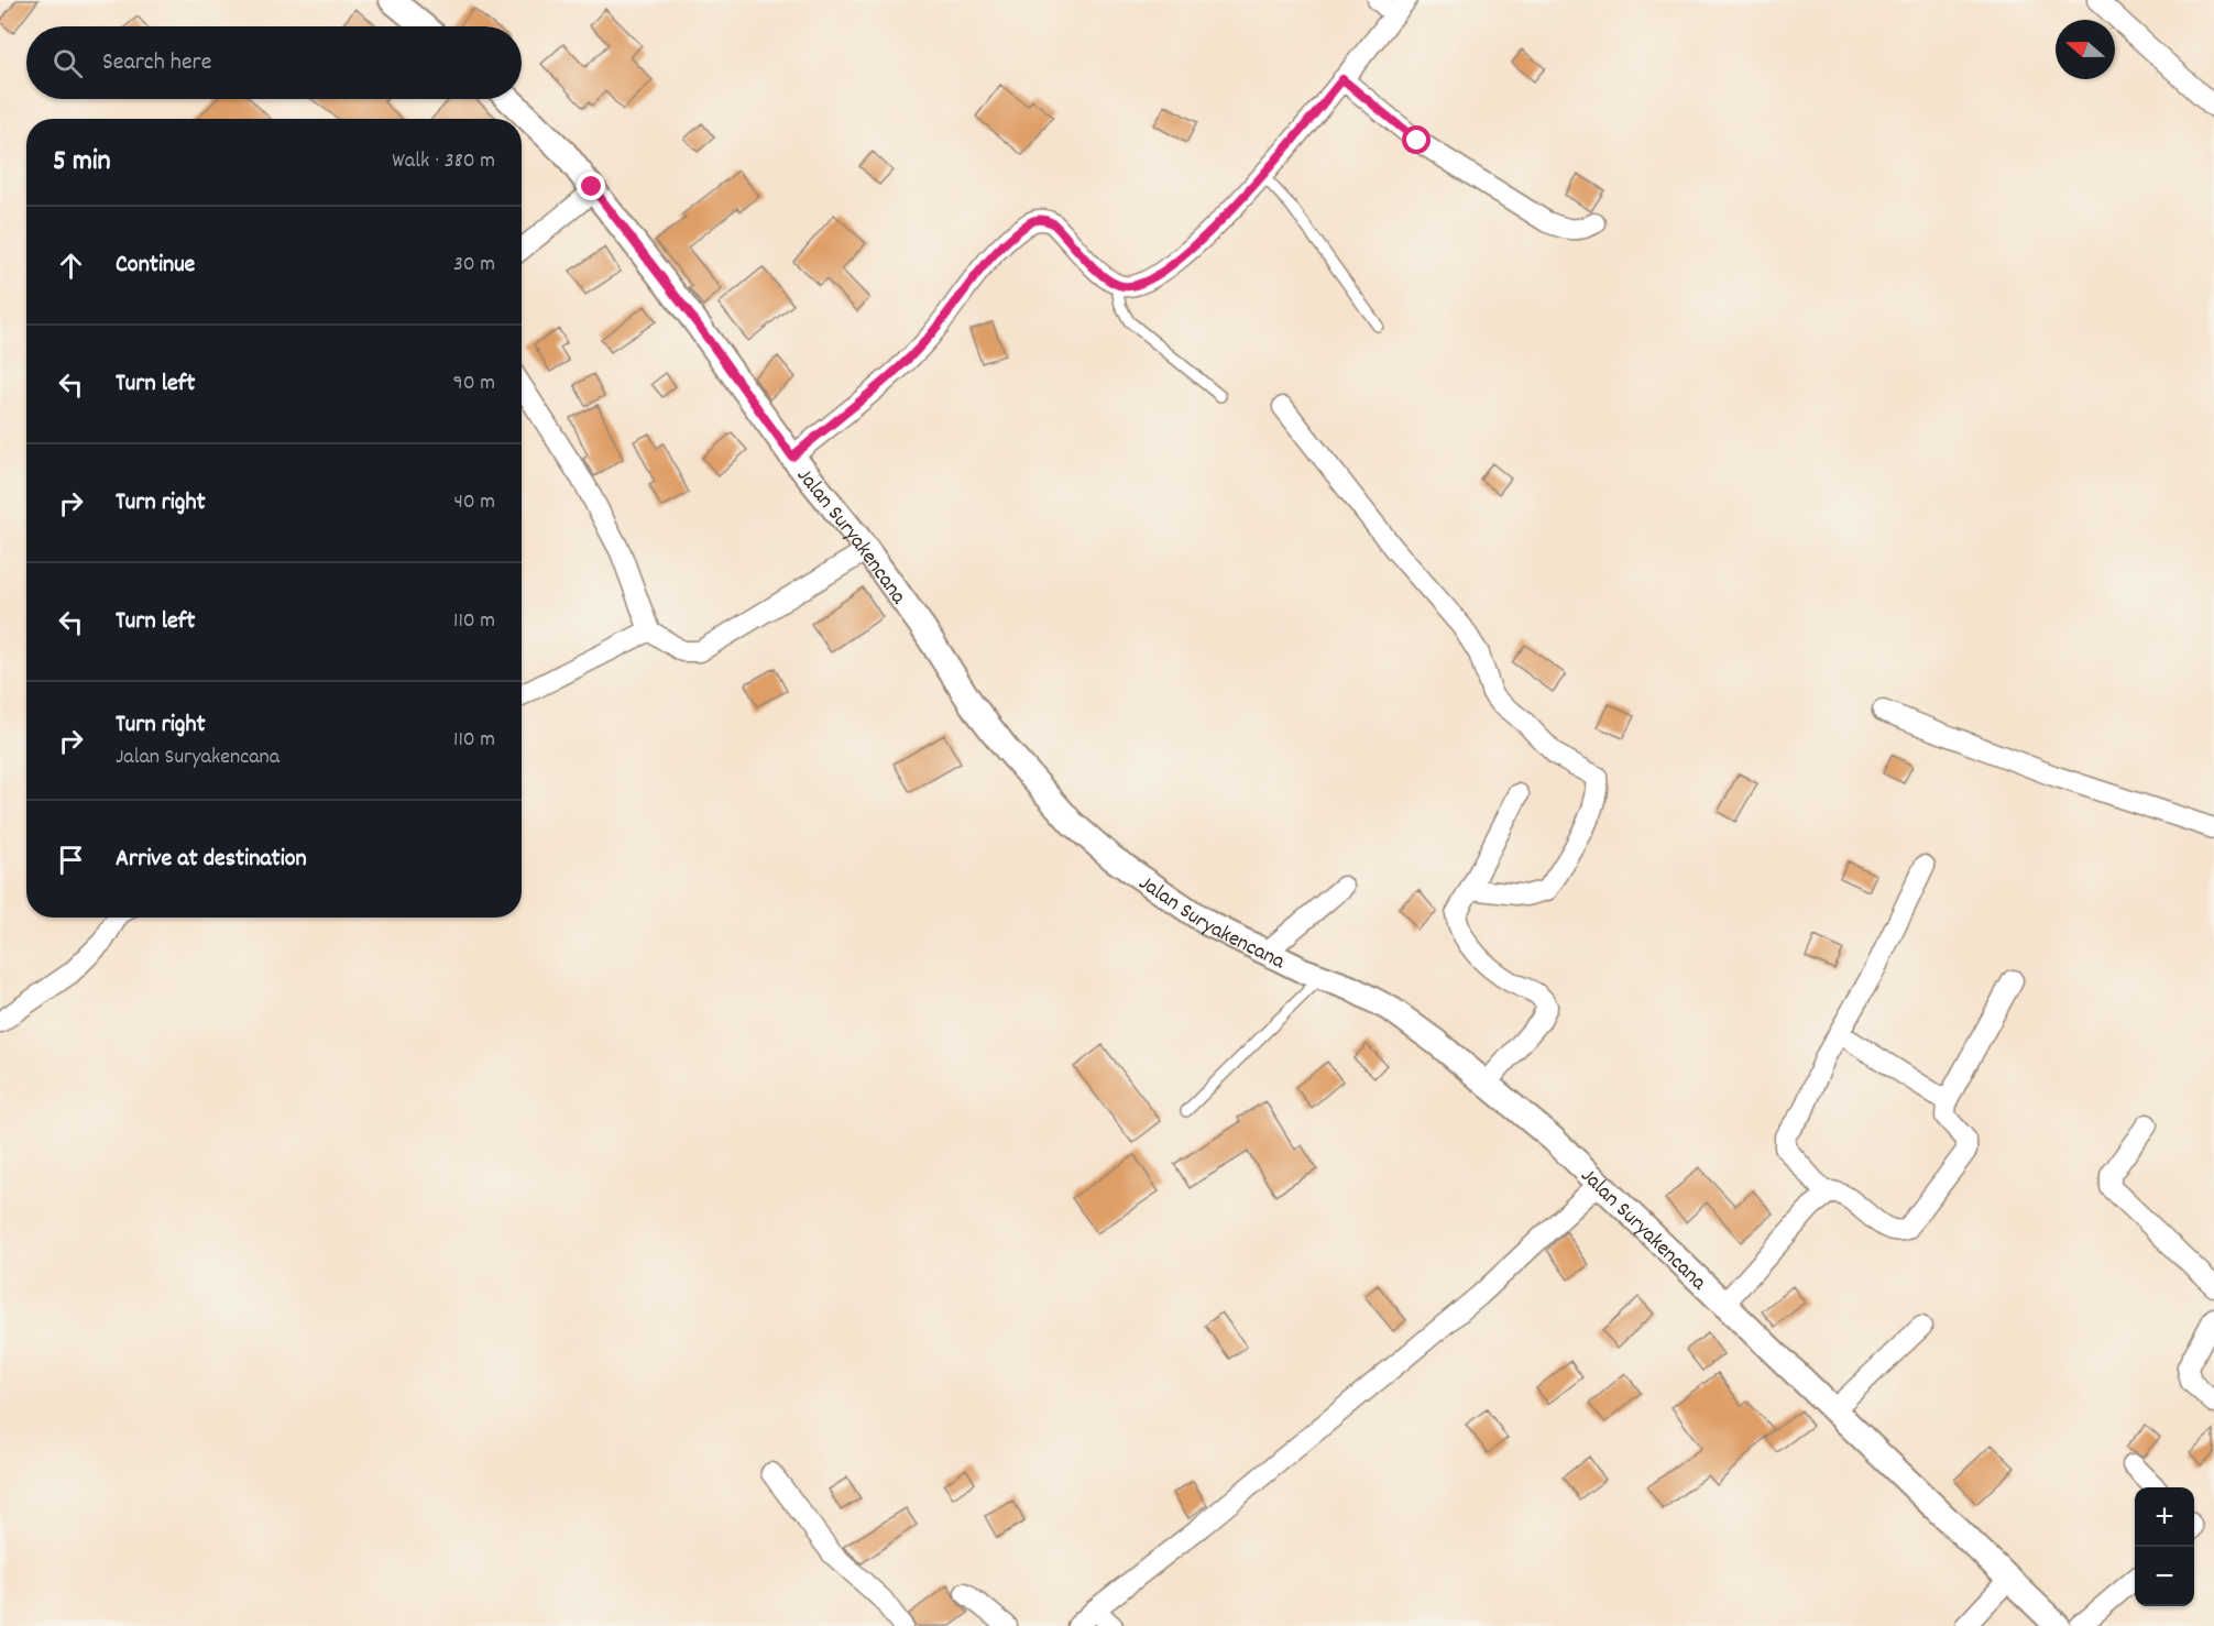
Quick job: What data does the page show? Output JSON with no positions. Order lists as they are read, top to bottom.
{
  "streets": {
    "street": ["Jalan Suryakencana"]
  },
  "north": "left",
  "page": {
    "search": "Search here",
    "heading": ["5 min", "Walk · 380 m"],
    "list": [
      ["Continue", "30 m"],
      ["Turn left", "90 m"],
      ["Turn right", "40 m"],
      ["Turn left", "110 m"],
      ["Turn right", "Jalan Suryakencana", "110 m"],
      "Arrive at destination"
    ],
    "map_buttons": ["+", "−"]
  }
}
